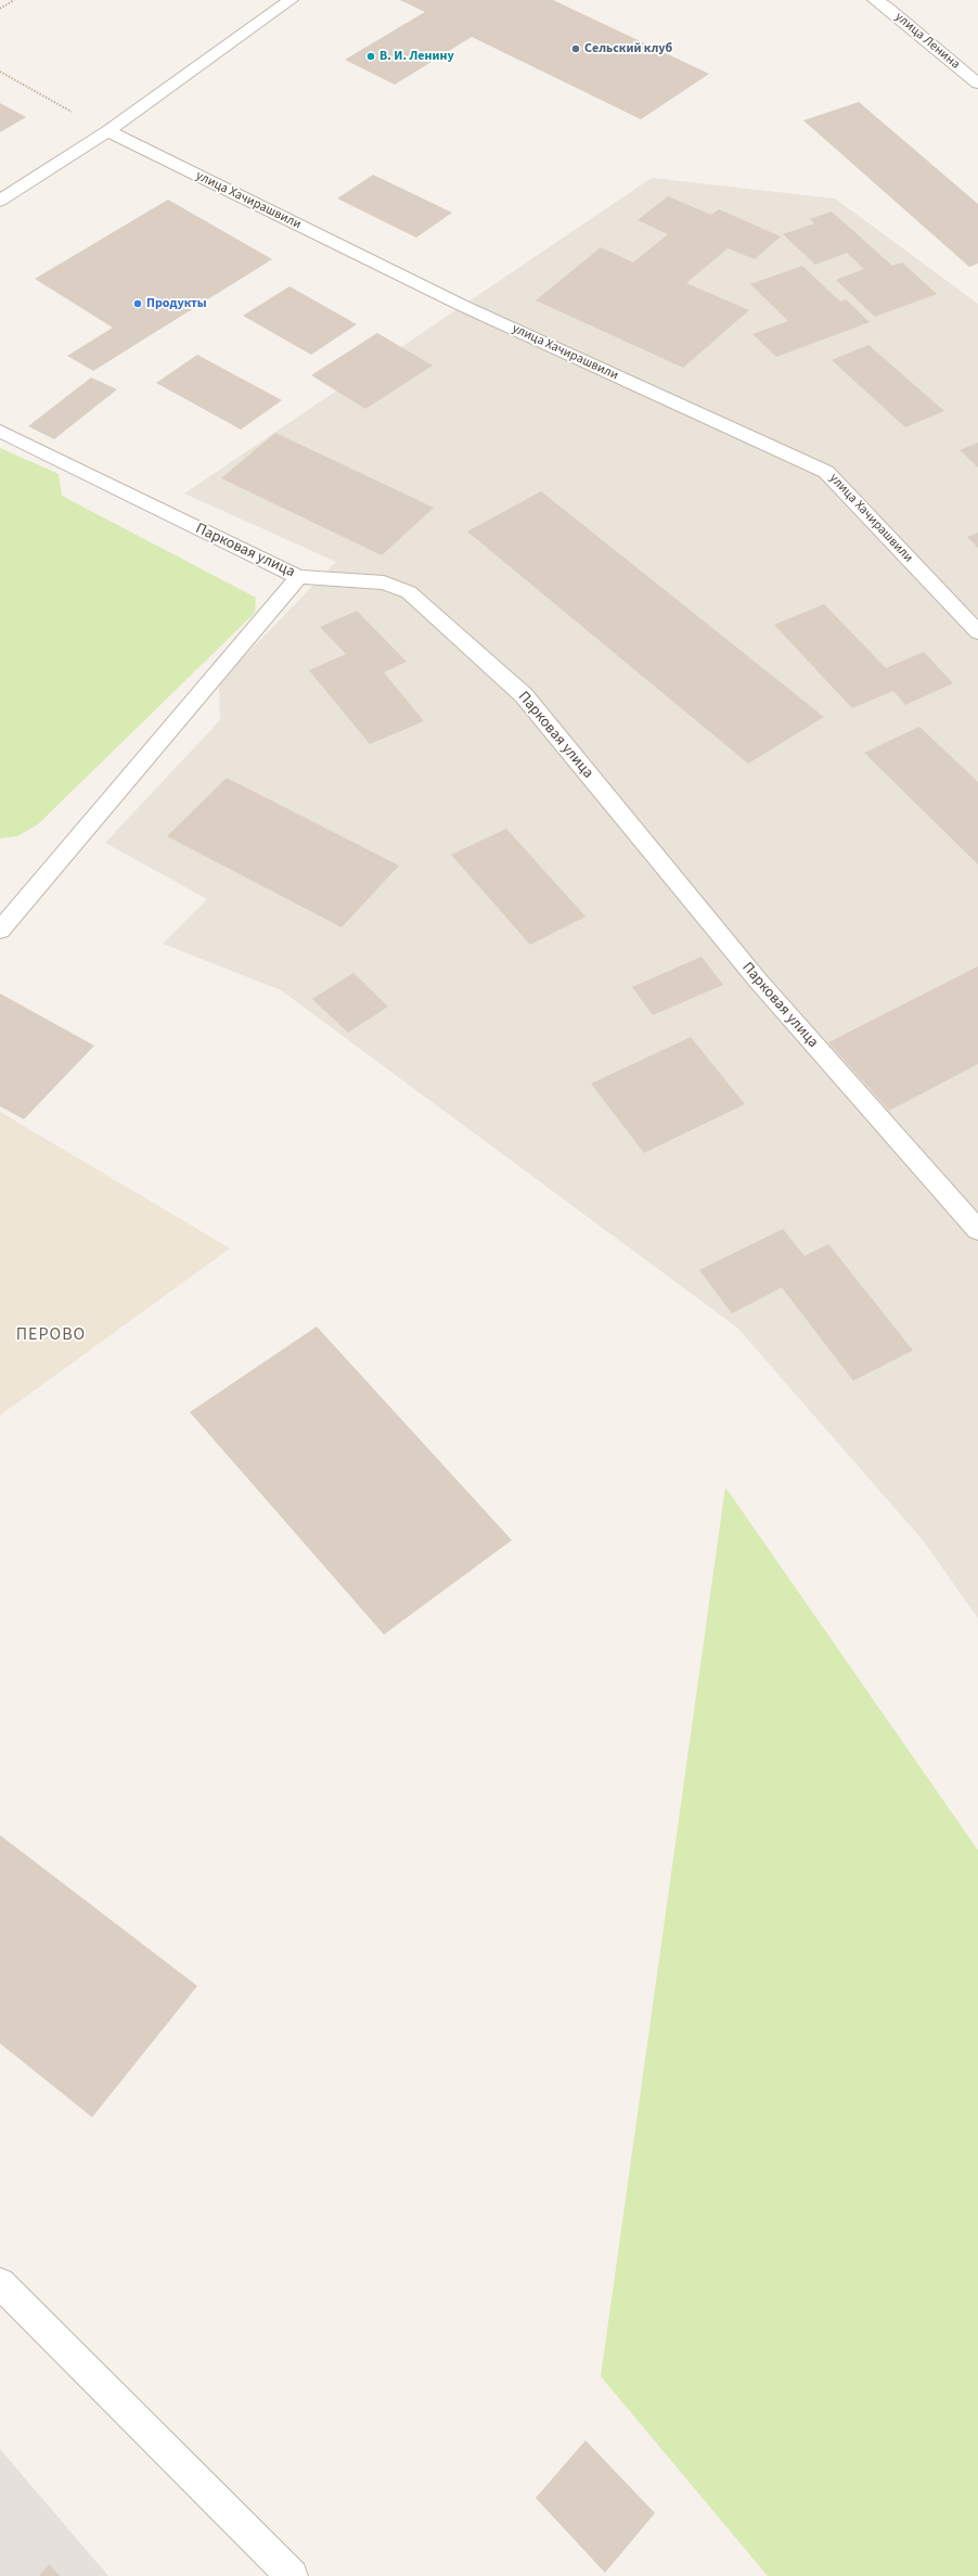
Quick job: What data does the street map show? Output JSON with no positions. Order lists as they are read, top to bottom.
{
  "streets": {
    "street": ["улица Ленина", "улица Хачирашвили", "Парковая улица"]
  },
  "districts": ["ПЕРОВО"],
  "places": ["Сельский клуб", "В. И. Ленину", "Продукты"]
}
